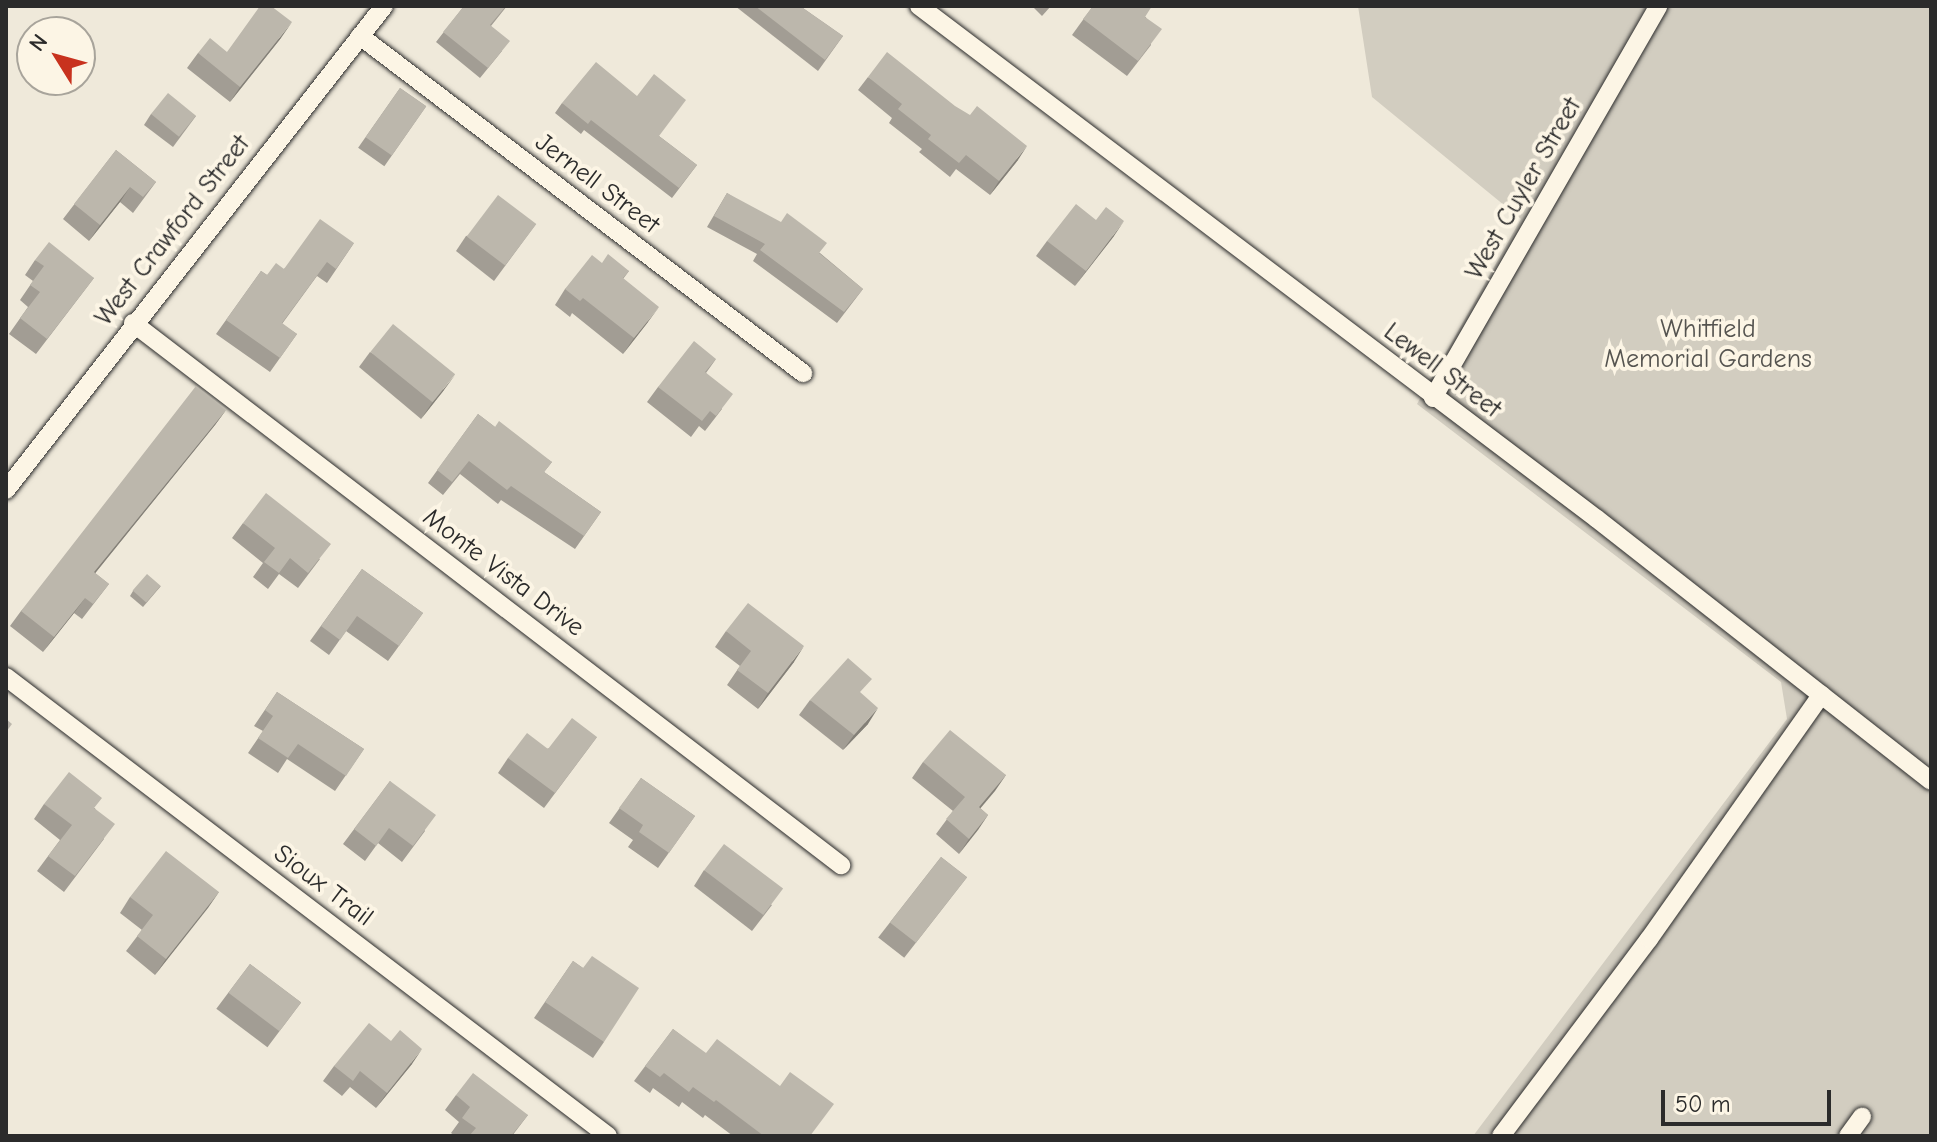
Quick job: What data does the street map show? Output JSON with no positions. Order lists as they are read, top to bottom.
{
  "streets": {
    "street": [
      "Jernell Street",
      "West Cuyler Street",
      "West Crawford Street",
      "Lewell Street",
      "Monte Vista Drive",
      "Sioux Trail"
    ]
  },
  "crossings": [
    ["Jernell Street", "West Crawford Street"],
    ["West Cuyler Street", "Lewell Street"],
    ["West Crawford Street", "Monte Vista Drive"]
  ],
  "parks": ["Whitfield Memorial Gardens"],
  "scale_bar": "50 m",
  "north": "top left"
}
